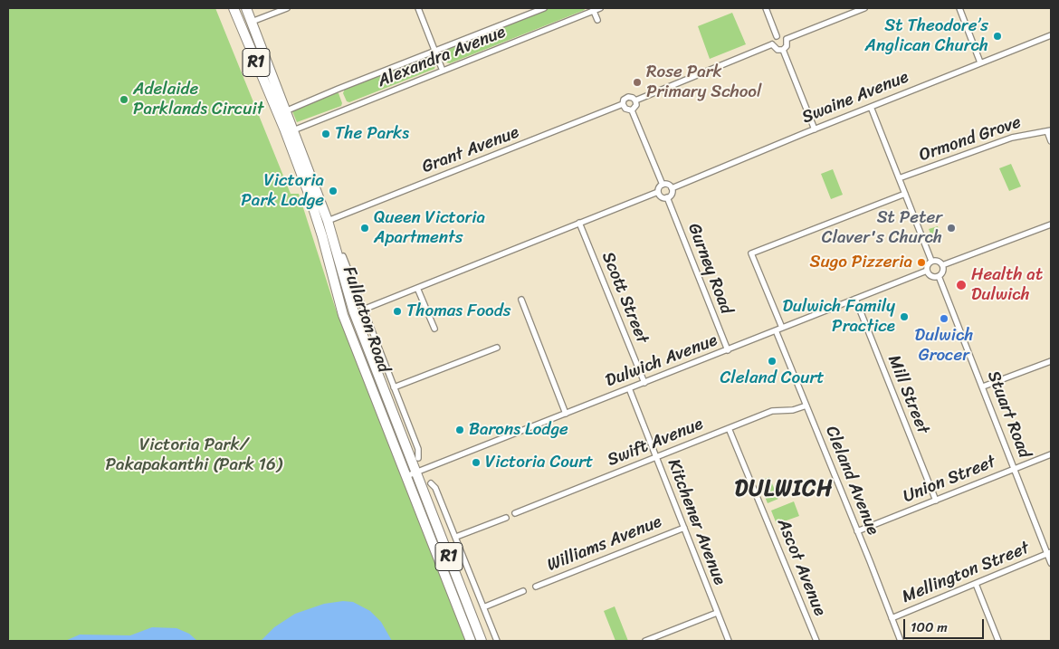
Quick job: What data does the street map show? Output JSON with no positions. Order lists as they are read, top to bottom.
{
  "streets": {
    "highway": ["R1", "Fullarton Road"],
    "street": [
      "Alexandra Avenue",
      "Swaine Avenue",
      "Ormond Grove",
      "Grant Avenue",
      "Gurney Road",
      "Scott Street",
      "Dulwich Avenue",
      "Mill Street",
      "Stuart Road",
      "Swift Avenue",
      "Union Street",
      "Cleland Avenue",
      "Kitchener Avenue",
      "Williams Avenue",
      "Ascot Avenue",
      "Mellington Street"
    ]
  },
  "crossings": [
    ["Alexandra Avenue", "Fullarton Road"],
    ["Swaine Avenue", "Gurney Road"],
    ["Grant Avenue", "Fullarton Road"],
    ["Gurney Road", "Dulwich Avenue"],
    ["Scott Street", "Dulwich Avenue"],
    ["Fullarton Road", "Dulwich Avenue"],
    ["Dulwich Avenue", "Mill Street"],
    ["Dulwich Avenue", "Stuart Road"],
    ["Dulwich Avenue", "Cleland Avenue"],
    ["Dulwich Avenue", "Kitchener Avenue"],
    ["Mill Street", "Union Street"],
    ["Stuart Road", "Union Street"],
    ["Stuart Road", "Mellington Street"],
    ["Swift Avenue", "Cleland Avenue"],
    ["Swift Avenue", "Kitchener Avenue"],
    ["Swift Avenue", "Ascot Avenue"],
    ["Union Street", "Cleland Avenue"],
    ["Cleland Avenue", "Mellington Street"],
    ["Kitchener Avenue", "Williams Avenue"]
  ],
  "districts": ["DULWICH"],
  "parks": ["Victoria Park/ Pakapakanthi (Park 16)"],
  "places": [
    "St Theodore’s Anglican Church",
    "Rose Park Primary School",
    "Adelaide Parklands Circuit",
    "The Parks",
    "Victoria Park Lodge",
    "Queen Victoria Apartments",
    "St Peter Claver's Church",
    "Sugo Pizzeria",
    "Health at Dulwich",
    "Thomas Foods",
    "Dulwich Family Practice",
    "Dulwich Grocer",
    "Cleland Court",
    "Barons Lodge",
    "Victoria Court"
  ],
  "scale_bar": "100 m"
}
